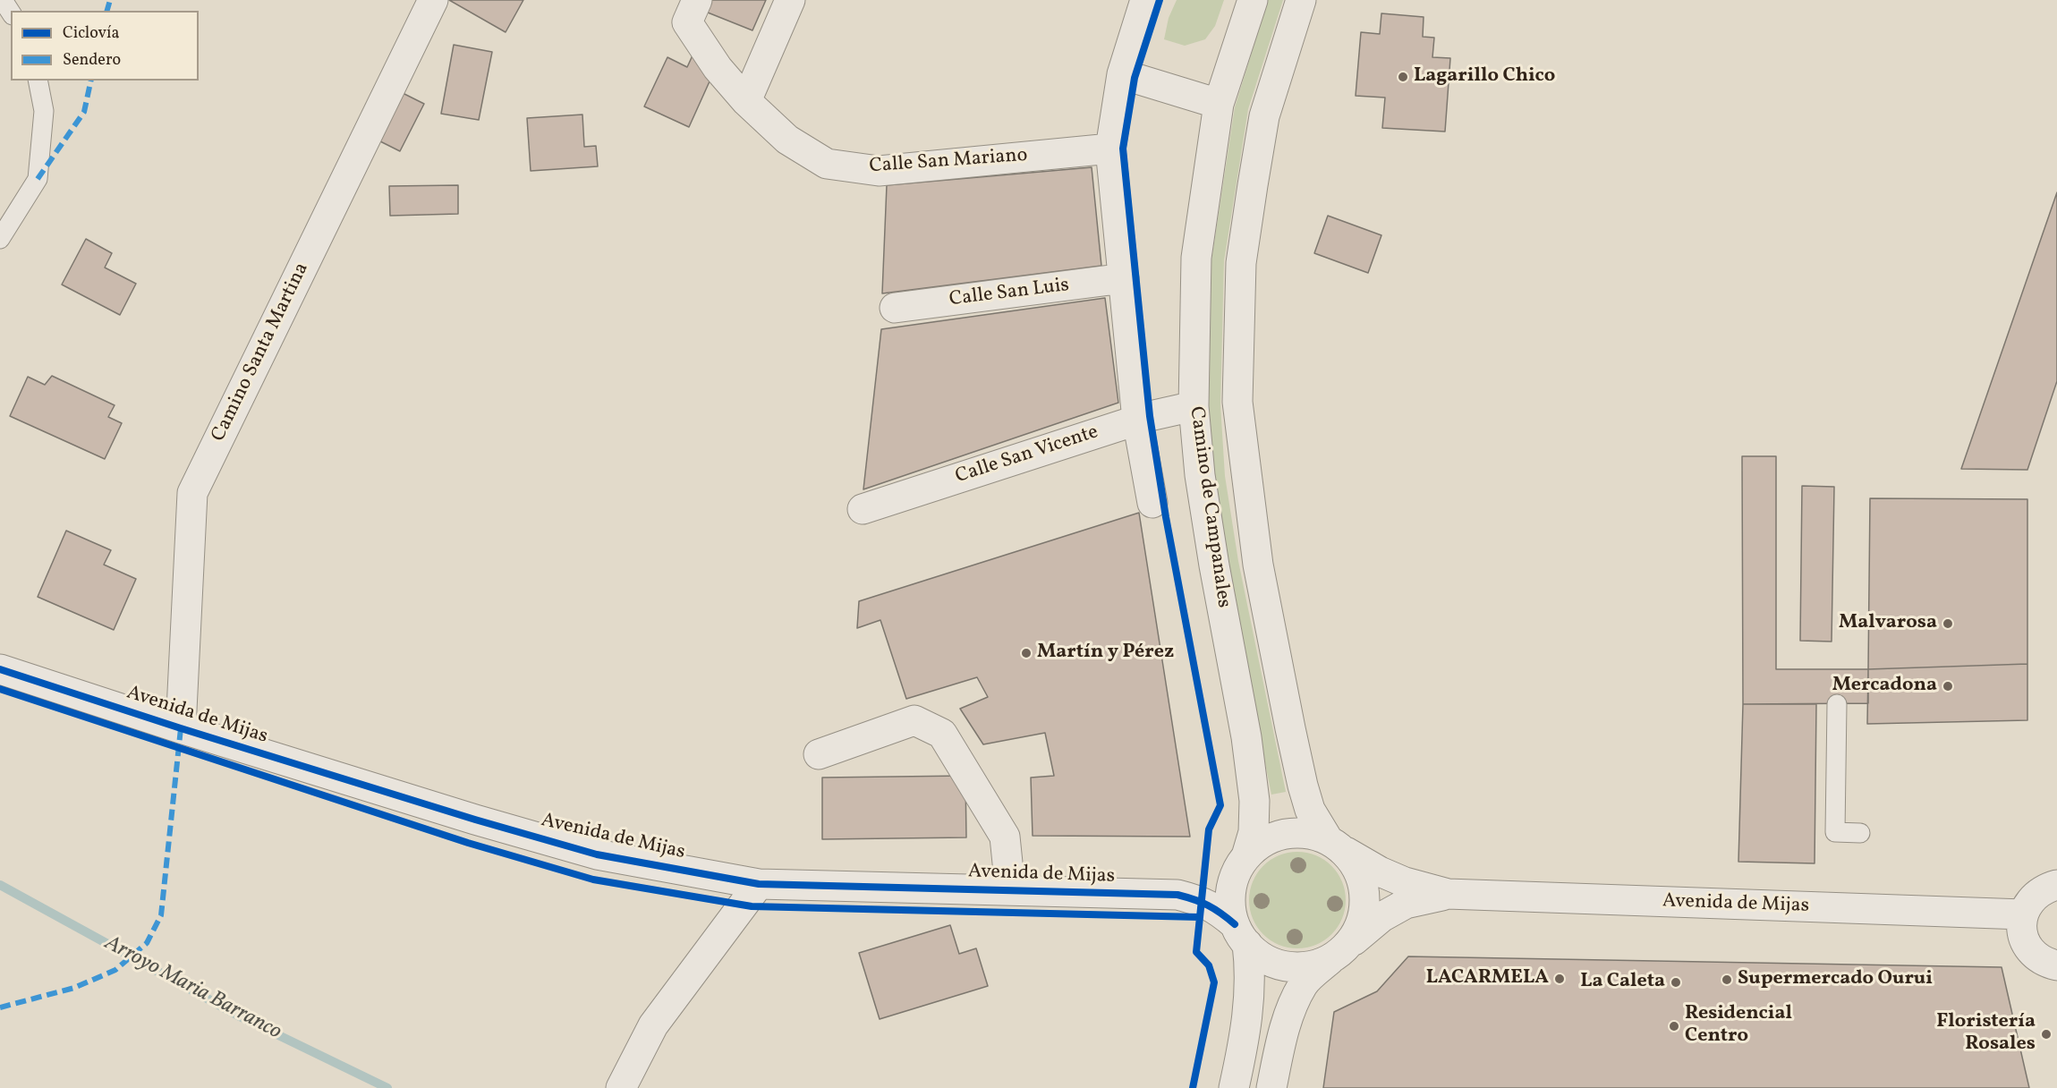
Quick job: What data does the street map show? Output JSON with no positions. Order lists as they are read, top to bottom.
{
  "streets": {
    "street": [
      "Calle San Mariano",
      "Calle San Luis",
      "Camino Santa Martina",
      "Calle San Vicente",
      "Camino de Campanales",
      "Avenida de Mijas"
    ]
  },
  "crossings": [
    ["Camino Santa Martina", "Avenida de Mijas"],
    ["Calle San Vicente", "Camino de Campanales"],
    ["Camino de Campanales", "Avenida de Mijas"]
  ],
  "water": ["Arroyo Maria Barranco"],
  "places": [
    "Lagarillo Chico",
    "Malvarosa",
    "Martín y Pérez",
    "Mercadona",
    "LACARMELA",
    "Supermercado Ourui",
    "La Caleta",
    "Residencial Centro",
    "Floristería Rosales"
  ],
  "legend": ["Ciclovía", "Sendero"]
}
